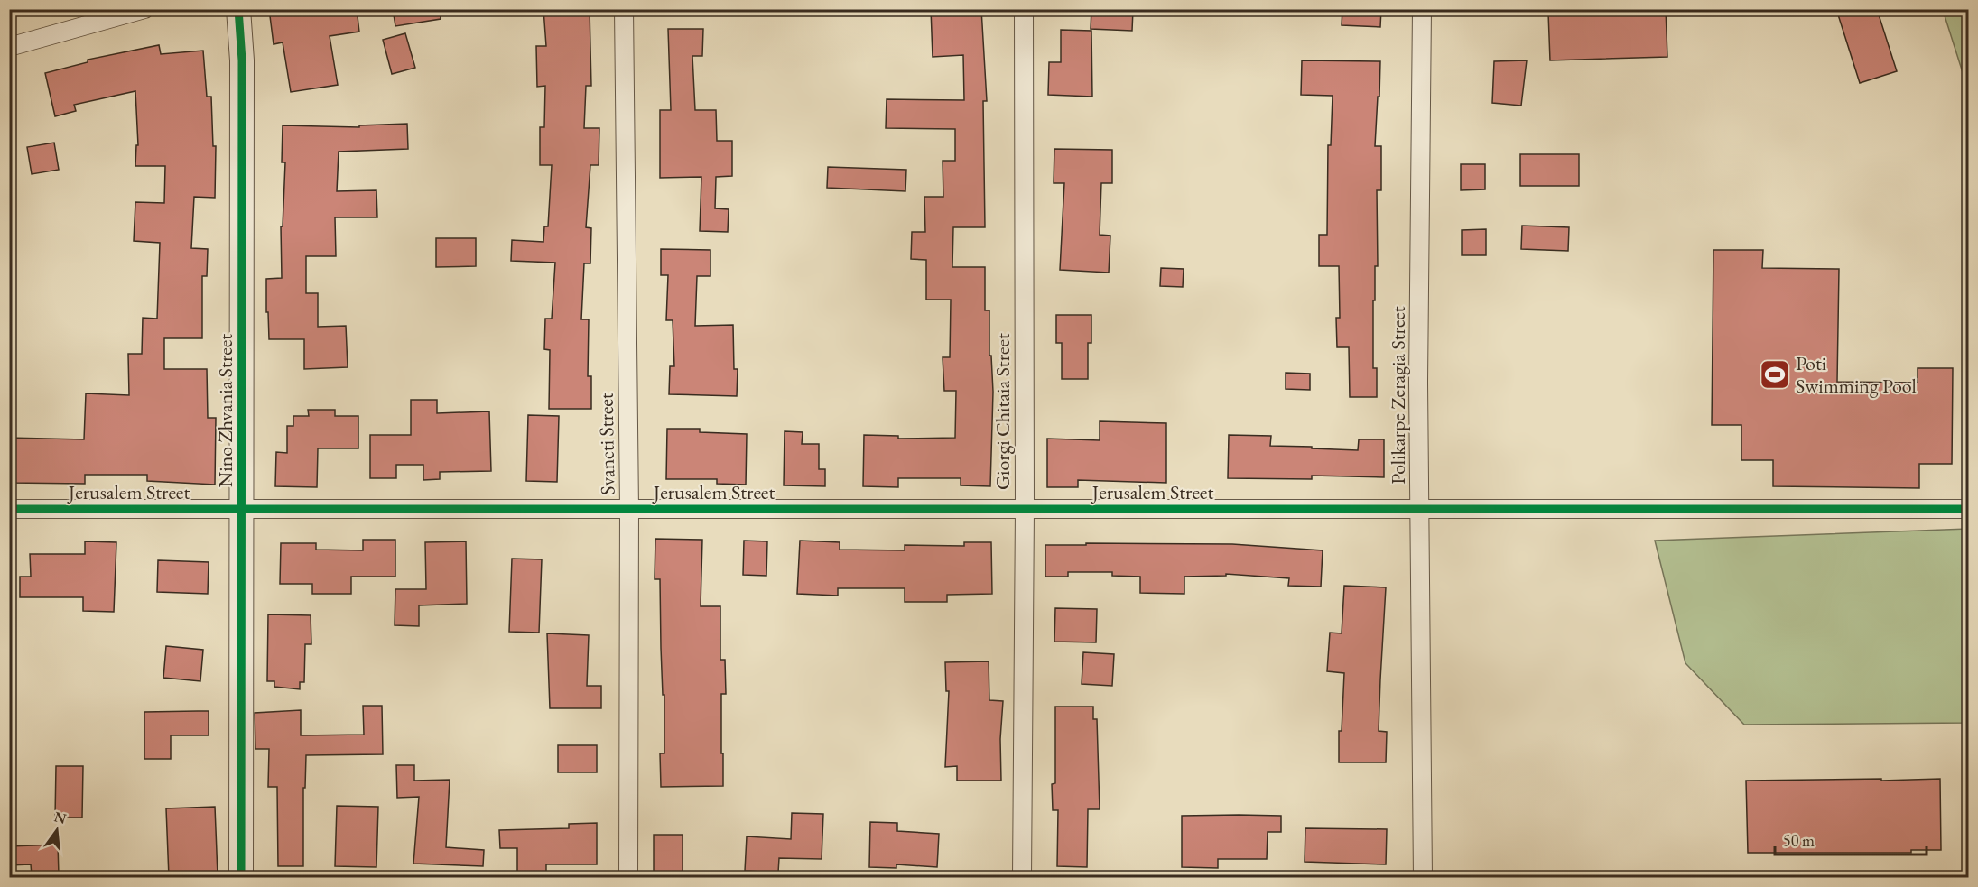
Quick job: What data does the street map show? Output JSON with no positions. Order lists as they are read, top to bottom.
{
  "streets": {
    "street": [
      "Polikarpe Zeragia Street",
      "Nino Zhvania Street",
      "Giorgi Chitaia Street",
      "Svaneti Street",
      "Jerusalem Street"
    ]
  },
  "crossings": [
    ["Polikarpe Zeragia Street", "Jerusalem Street"],
    ["Nino Zhvania Street", "Jerusalem Street"],
    ["Giorgi Chitaia Street", "Jerusalem Street"],
    ["Svaneti Street", "Jerusalem Street"]
  ],
  "places": {
    "sports": ["Poti Swimming Pool"]
  },
  "scale_bar": "50 m",
  "north": "top"
}
